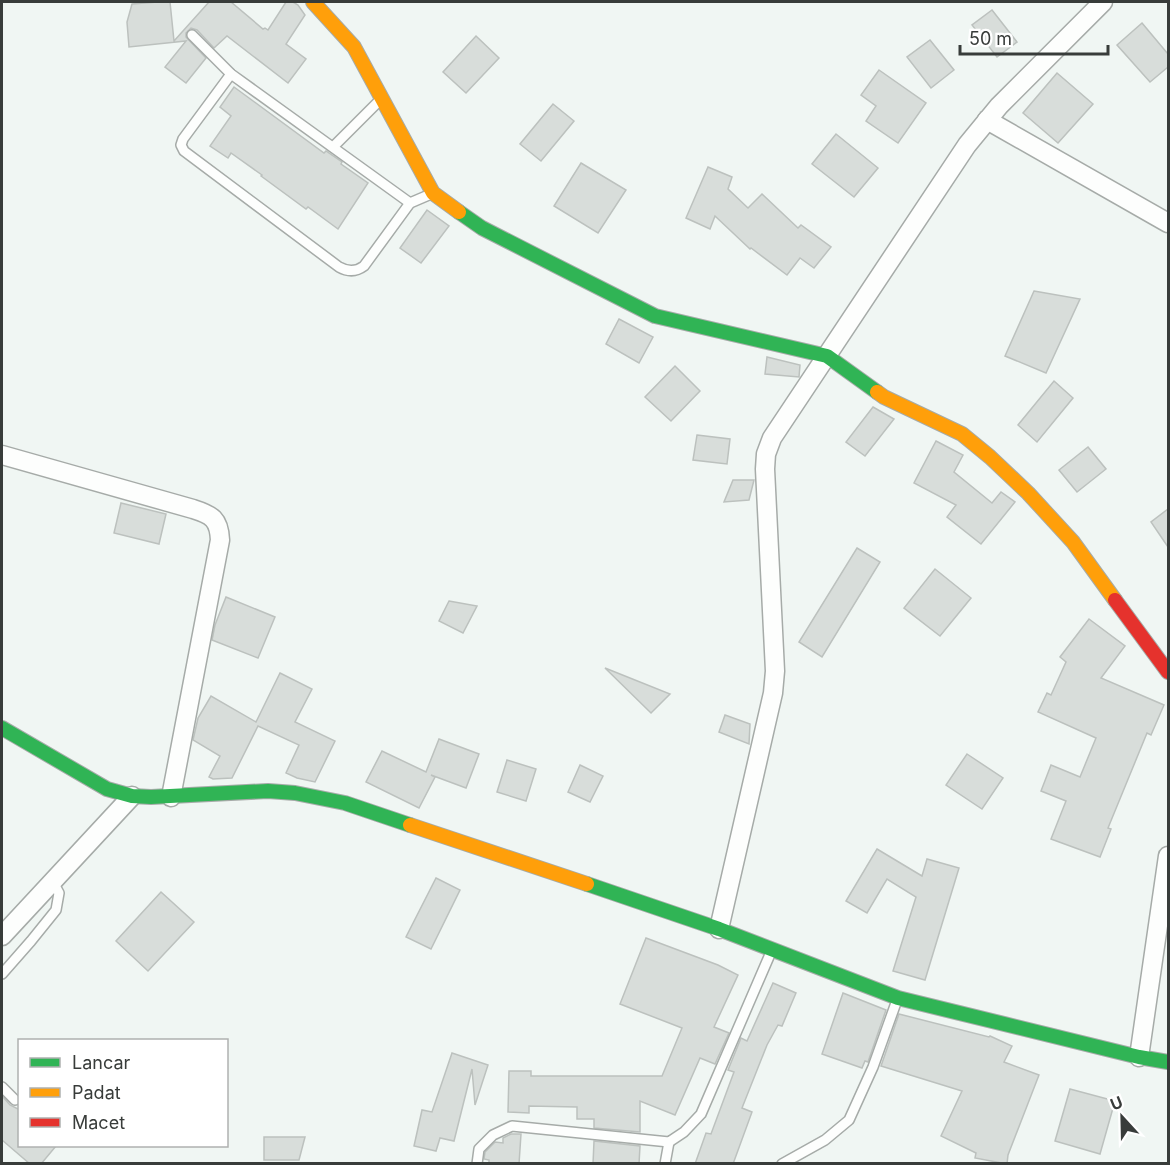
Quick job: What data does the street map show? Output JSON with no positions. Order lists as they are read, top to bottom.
{
  "legend": ["Lancar", "Padat", "Macet"],
  "scale_bar": "50 m",
  "north": "top"
}
